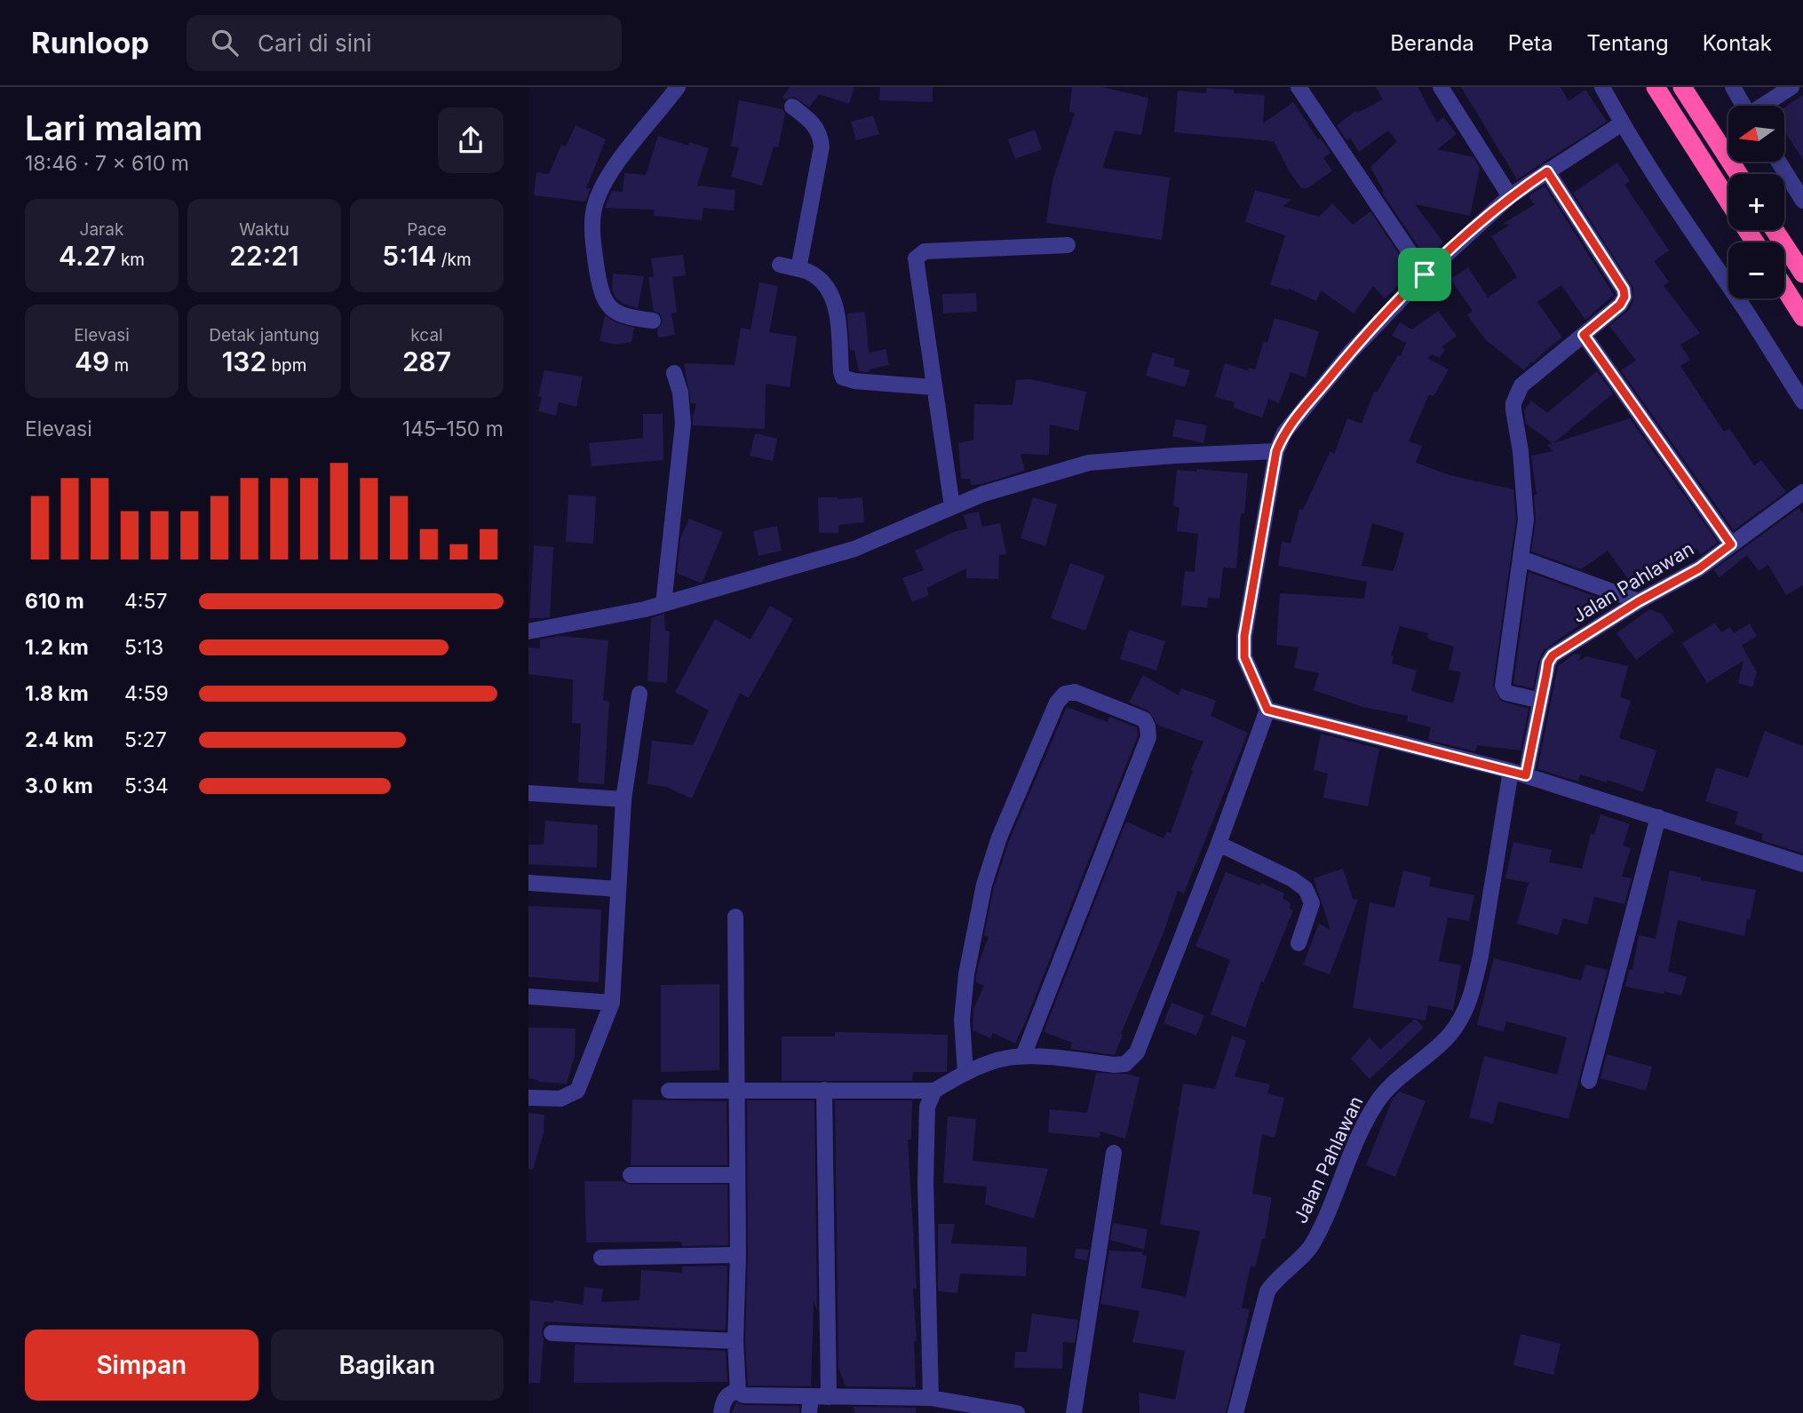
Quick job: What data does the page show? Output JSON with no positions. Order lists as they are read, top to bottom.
{
  "streets": {
    "street": ["Jalan Pahlawan"]
  },
  "north": "left",
  "page": {
    "header": "Runloop",
    "search": "Cari di sini",
    "nav": [
      "Beranda",
      "Peta",
      "Tentang",
      "Kontak"
    ],
    "heading": ["Lari malam", "18:46 · 7 × 610 m"],
    "map_buttons": ["+", "−"],
    "stats": [
      ["Jarak", "4.27 km"],
      ["Waktu", "22:21"],
      ["Pace", "5:14 /km"],
      ["Elevasi", "49 m"],
      ["Detak jantung", "132 bpm"],
      ["kcal", "287"]
    ],
    "chart": ["Elevasi", "145–150 m"],
    "list": [
      {
        "name": "610 m",
        "note": "4:57"
      },
      {
        "name": "1.2 km",
        "note": "5:13"
      },
      {
        "name": "1.8 km",
        "note": "4:59"
      },
      {
        "name": "2.4 km",
        "note": "5:27"
      },
      {
        "name": "3.0 km",
        "note": "5:34"
      }
    ],
    "buttons": ["Simpan", "Bagikan"]
  }
}
